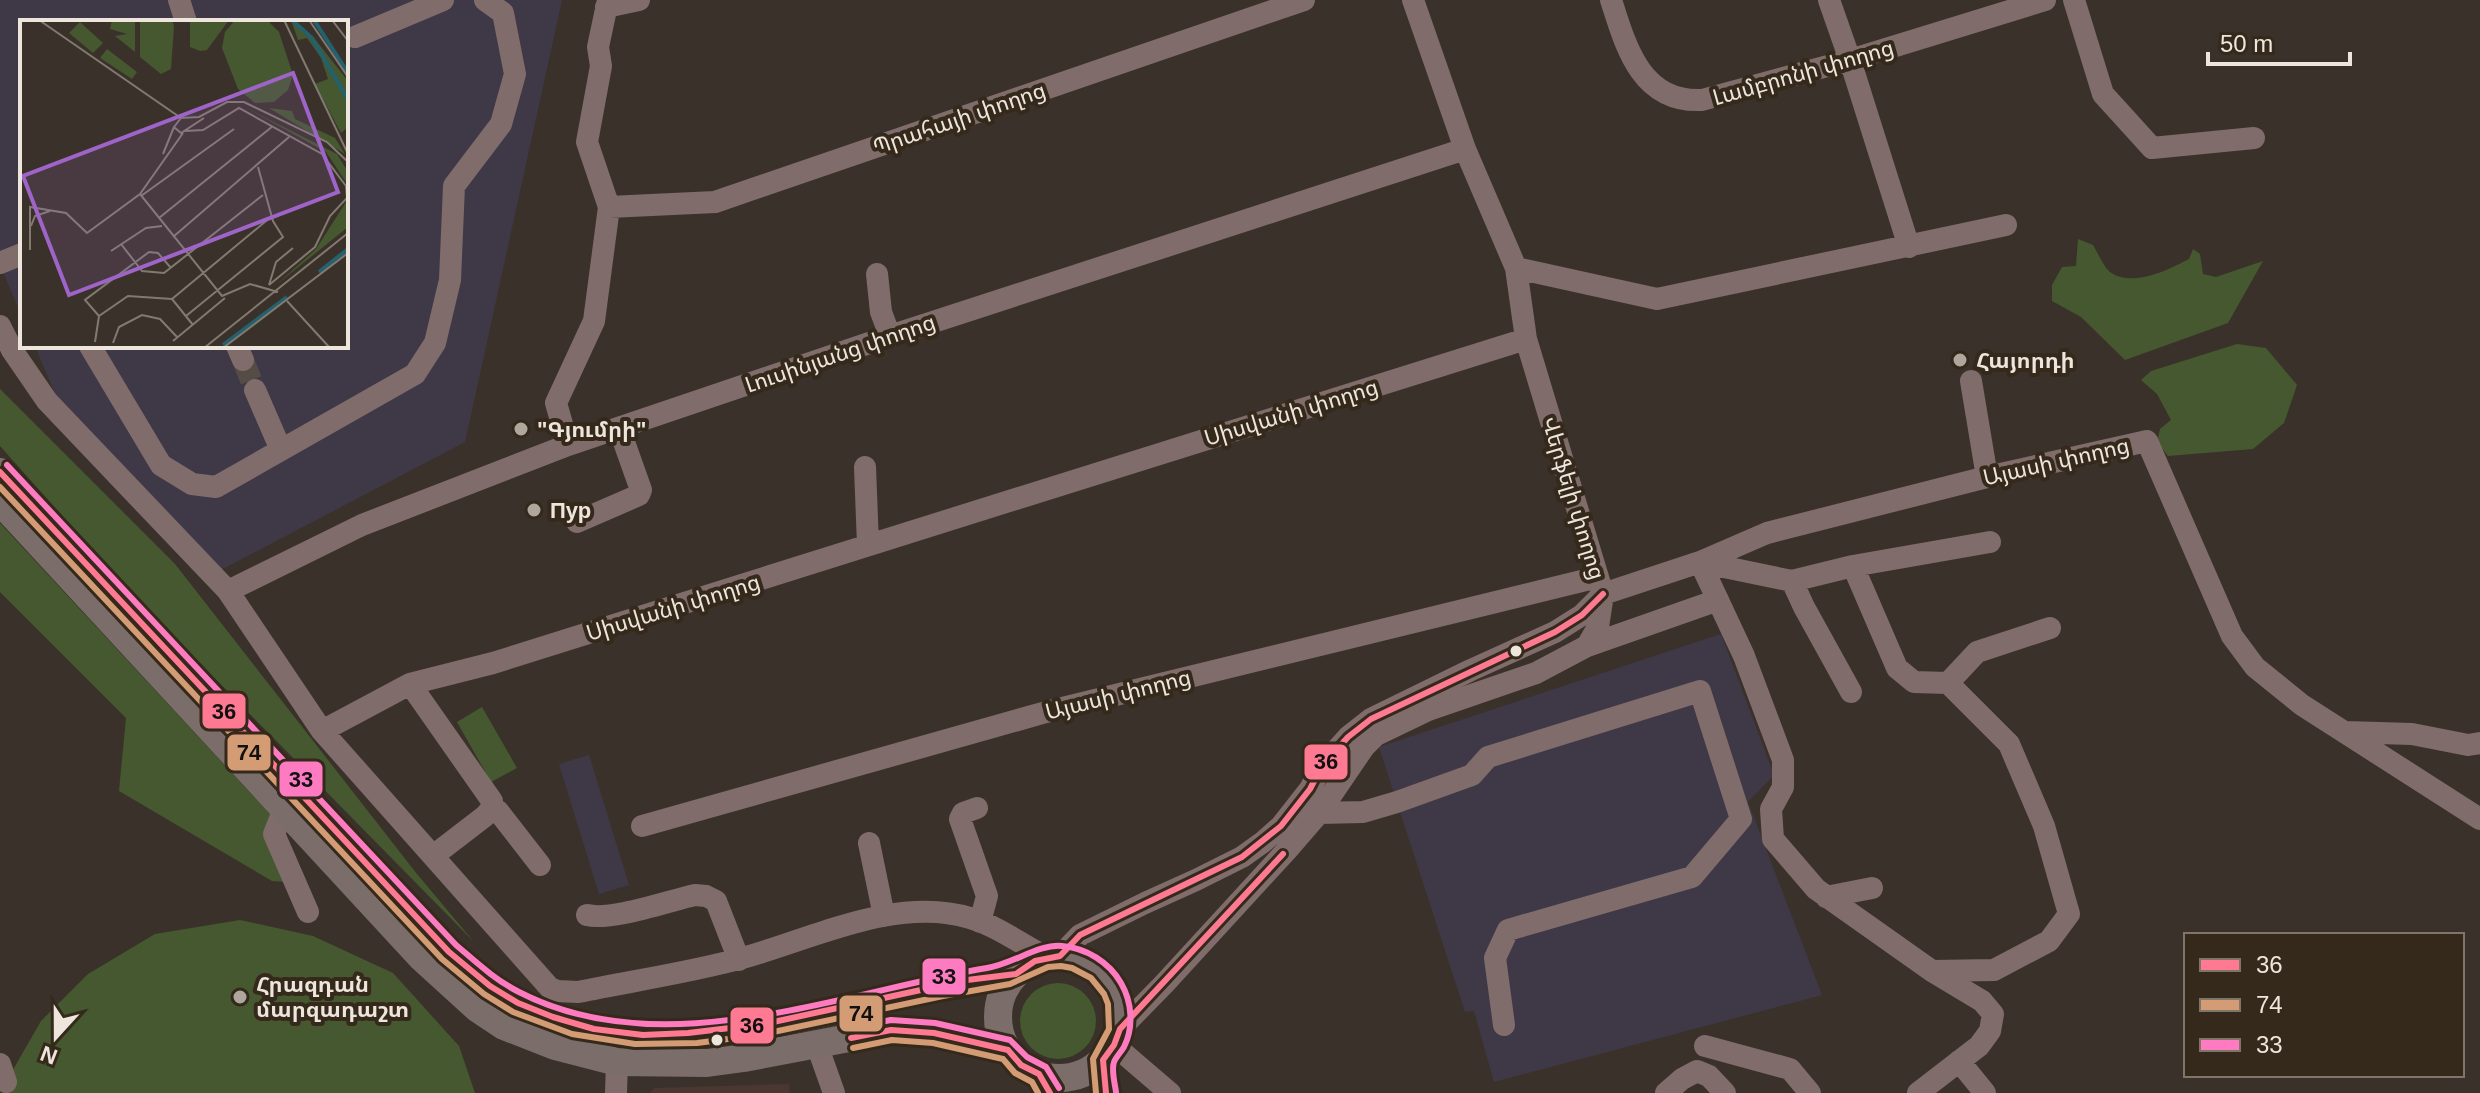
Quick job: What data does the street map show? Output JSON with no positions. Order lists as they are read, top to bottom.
{
  "streets": {
    "street": [
      "Լամբրոնի փողոց",
      "Պրահայի փողոց",
      "Լուսինյանց փողոց",
      "Սիսվանի փողոց",
      "Այասի փողոց",
      "Վերֆելի փողոց"
    ]
  },
  "crossings": [
    ["Լուսինյանց փողոց", "Վերֆելի փողոց"],
    ["Սիսվանի փողոց", "Վերֆելի փողոց"],
    ["Այասի փողոց", "Վերֆելի փողոց"]
  ],
  "places": [
    "Հայորդի",
    "\"Գյումրի\"",
    "Пур",
    "Հրազդան մարզադաշտ"
  ],
  "lines": ["transit line 33", "transit line 36", "transit line 74"],
  "legend": ["36", "74", "33"],
  "scale_bar": "50 m",
  "north": "bottom"
}
